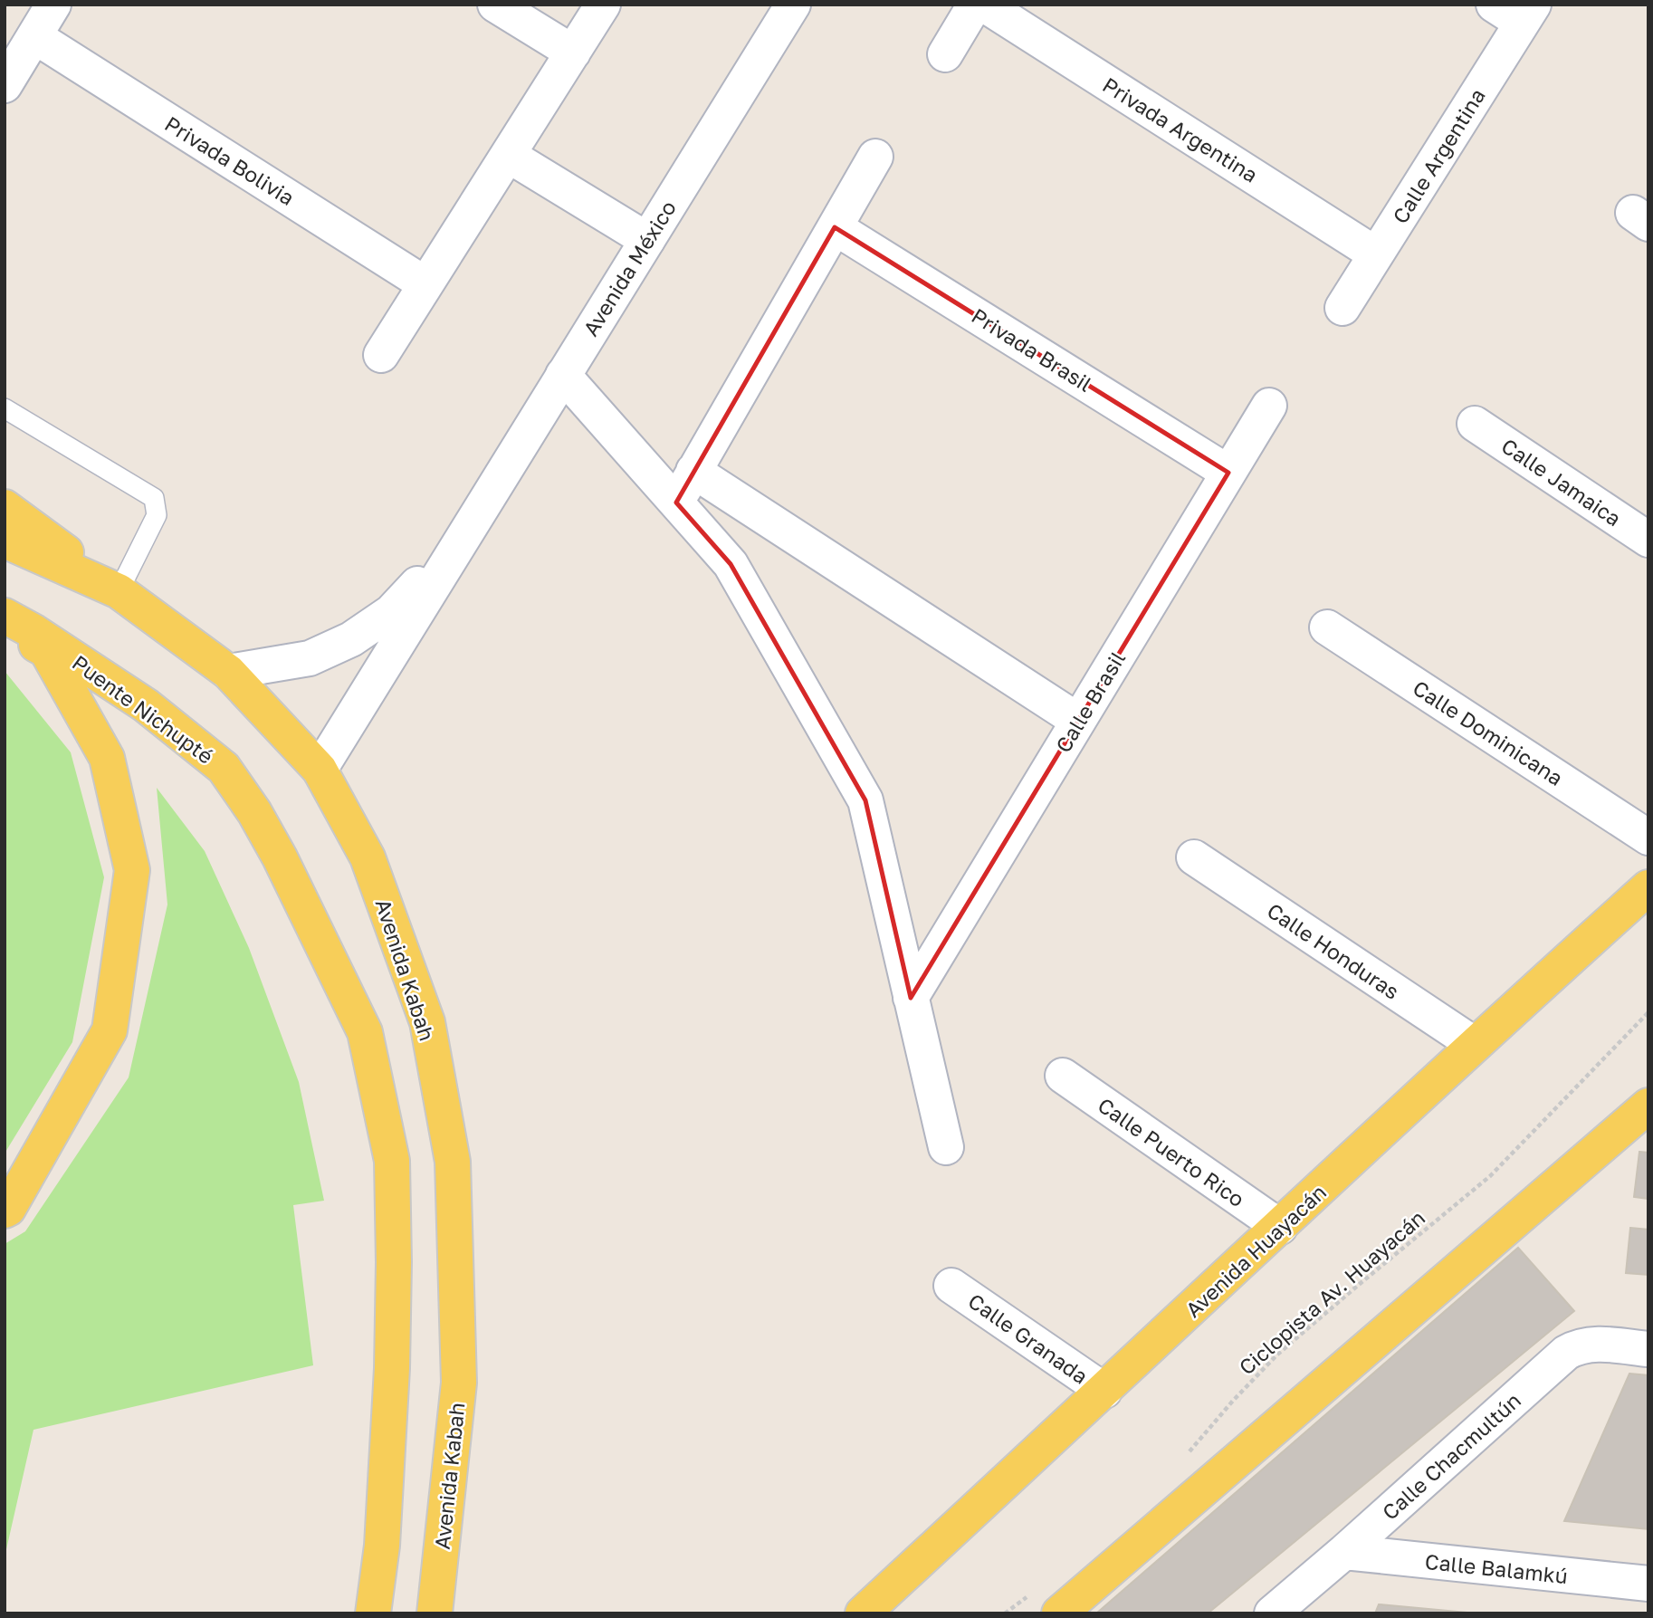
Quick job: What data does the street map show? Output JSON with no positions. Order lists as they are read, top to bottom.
{
  "streets": {
    "main road": ["Puente Nichupté", "Avenida Kabah", "Avenida Huayacán"],
    "street": [
      "Privada Argentina",
      "Calle Argentina",
      "Privada Bolivia",
      "Avenida México",
      "Privada Brasil",
      "Calle Jamaica",
      "Calle Brasil",
      "Calle Dominicana",
      "Calle Honduras",
      "Calle Puerto Rico",
      "Calle Granada",
      "Calle Chacmultún",
      "Calle Balamkú"
    ],
    "path": ["Ciclopista Av. Huayacán"]
  },
  "crossings": [
    ["Privada Argentina", "Calle Argentina"],
    ["Avenida México", "Avenida Kabah"],
    ["Privada Brasil", "Calle Brasil"],
    ["Calle Honduras", "Avenida Huayacán"],
    ["Calle Puerto Rico", "Avenida Huayacán"],
    ["Avenida Huayacán", "Calle Granada"],
    ["Calle Chacmultún", "Calle Balamkú"]
  ]
}
